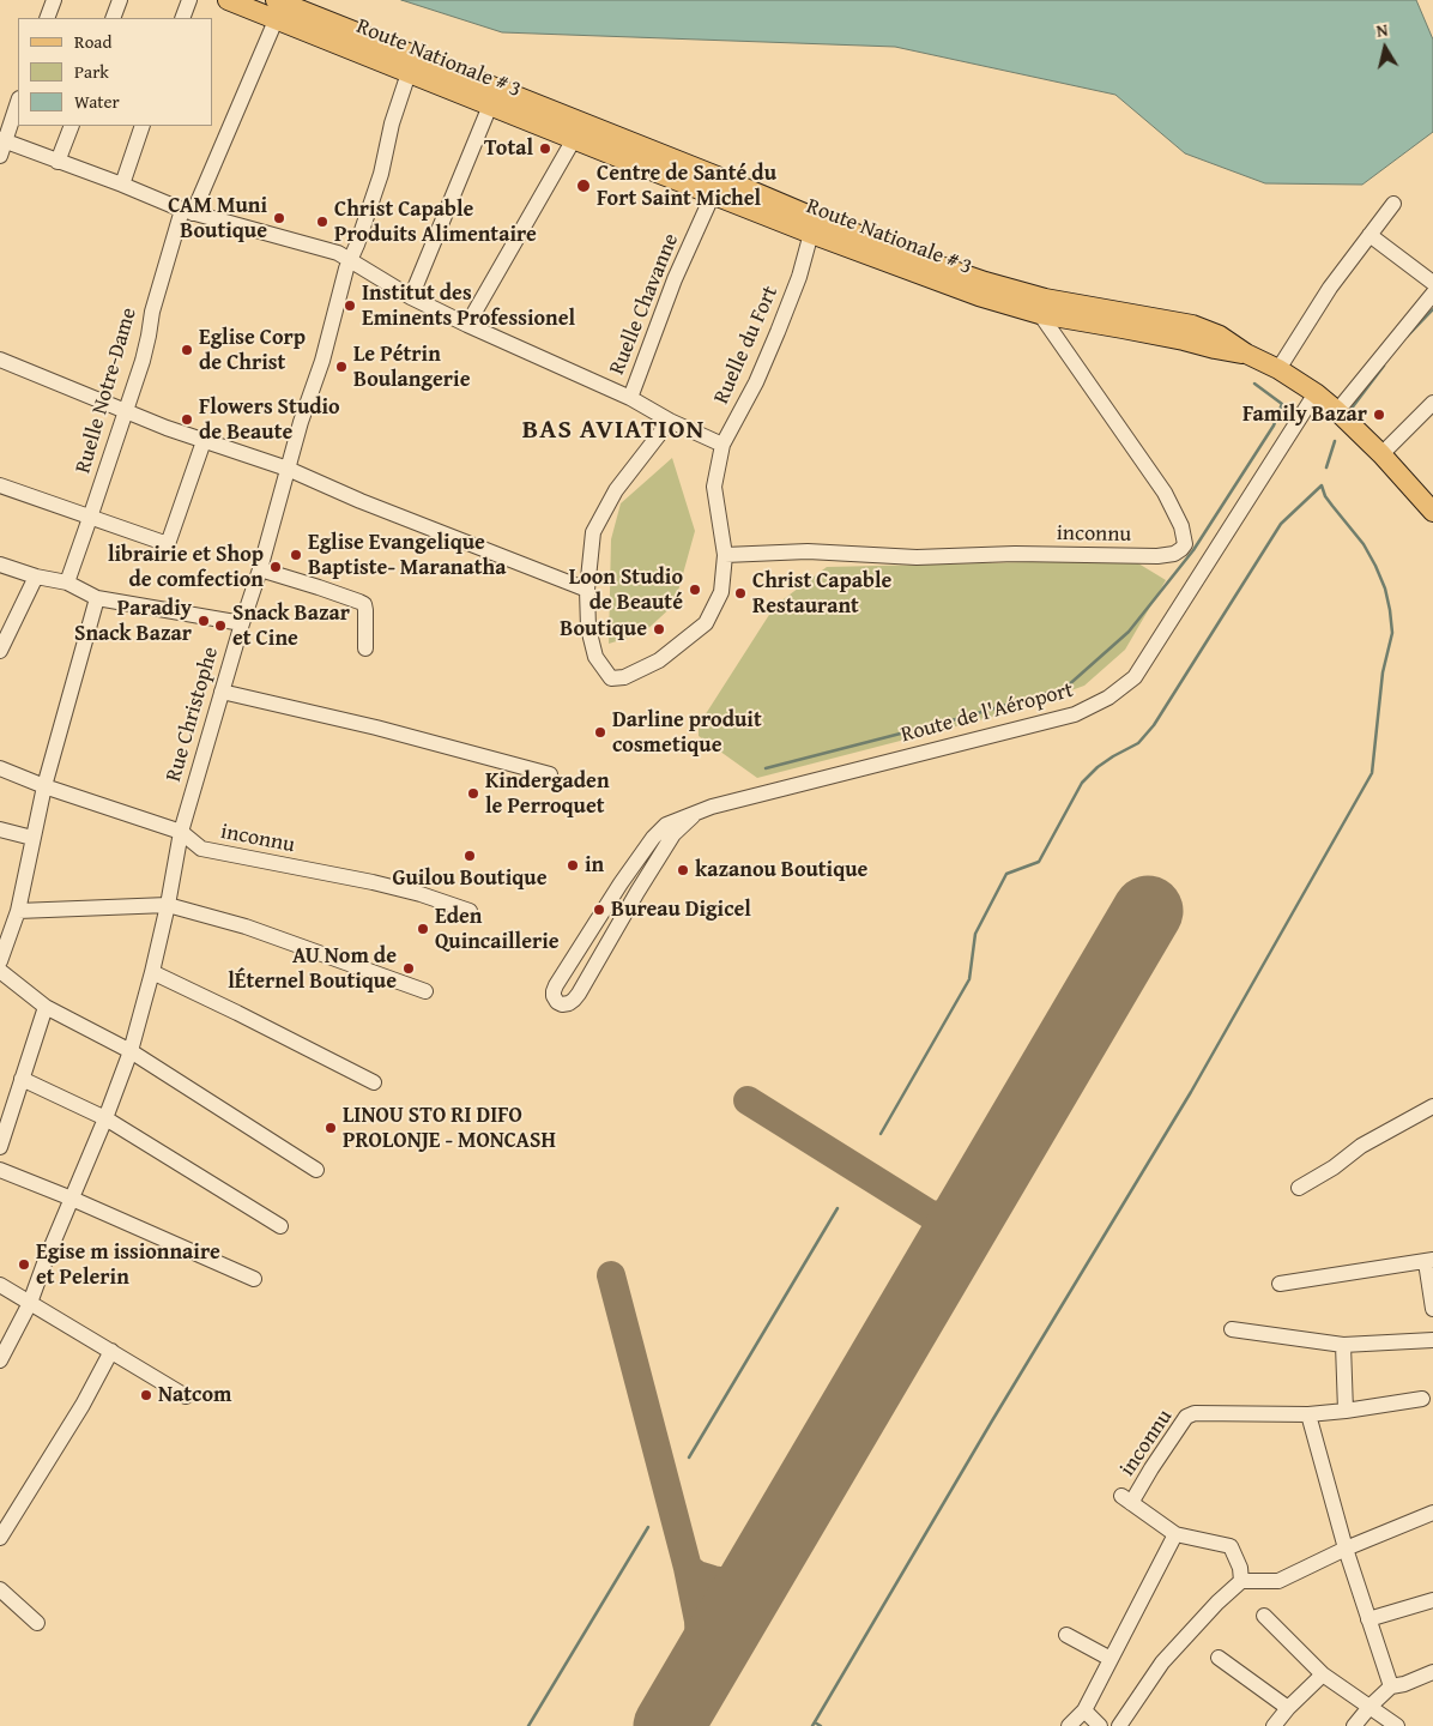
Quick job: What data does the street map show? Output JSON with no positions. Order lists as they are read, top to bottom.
{
  "streets": {
    "main road": ["Route Nationale # 3"],
    "street": [
      "Ruelle Chavanne",
      "Ruelle du Fort",
      "Ruelle Notre-Dame",
      "inconnu",
      "Route de l'Aéroport",
      "Rue Christophe"
    ]
  },
  "crossings": [
    ["Route Nationale # 3", "Ruelle Chavanne"],
    ["Route Nationale # 3", "Ruelle du Fort"],
    ["Route Nationale # 3", "Ruelle Notre-Dame"],
    ["Route Nationale # 3", "inconnu"],
    ["Route Nationale # 3", "Route de l'Aéroport"],
    ["Route Nationale # 3", "Rue Christophe"],
    ["Ruelle du Fort", "inconnu"],
    ["inconnu", "Rue Christophe"]
  ],
  "districts": ["BAS AVIATION"],
  "places": [
    "Total",
    "Centre de Santé du Fort Saint Michel",
    "CAM Muni Boutique",
    "Christ Capable Produits Alimentaire",
    "Institut des Eminents Professionel",
    "Eglise Corp de Christ",
    "Le Pétrin Boulangerie",
    "Family Bazar",
    "Flowers Studio de Beaute",
    "Eglise Evangelique Baptiste- Maranatha",
    "librairie et Shop de comfection",
    "Loon Studio de Beauté",
    "Christ Capable Restaurant",
    "Paradiy Snack Bazar",
    "Snack Bazar et Cine",
    "Boutique",
    "Darline produit cosmetique",
    "Kindergaden le Perroquet",
    "Guilou Boutique",
    "in",
    "kazanou Boutique",
    "Bureau Digicel",
    "Eden Quincaillerie",
    "AU Nom de lÉternel Boutique",
    "LINOU STO RI DIFO PROLONJE - MONCASH",
    "Egise m issionnaire et Pelerin",
    "Natcom"
  ],
  "legend": ["Road", "Park", "Water"],
  "north": "top"
}
